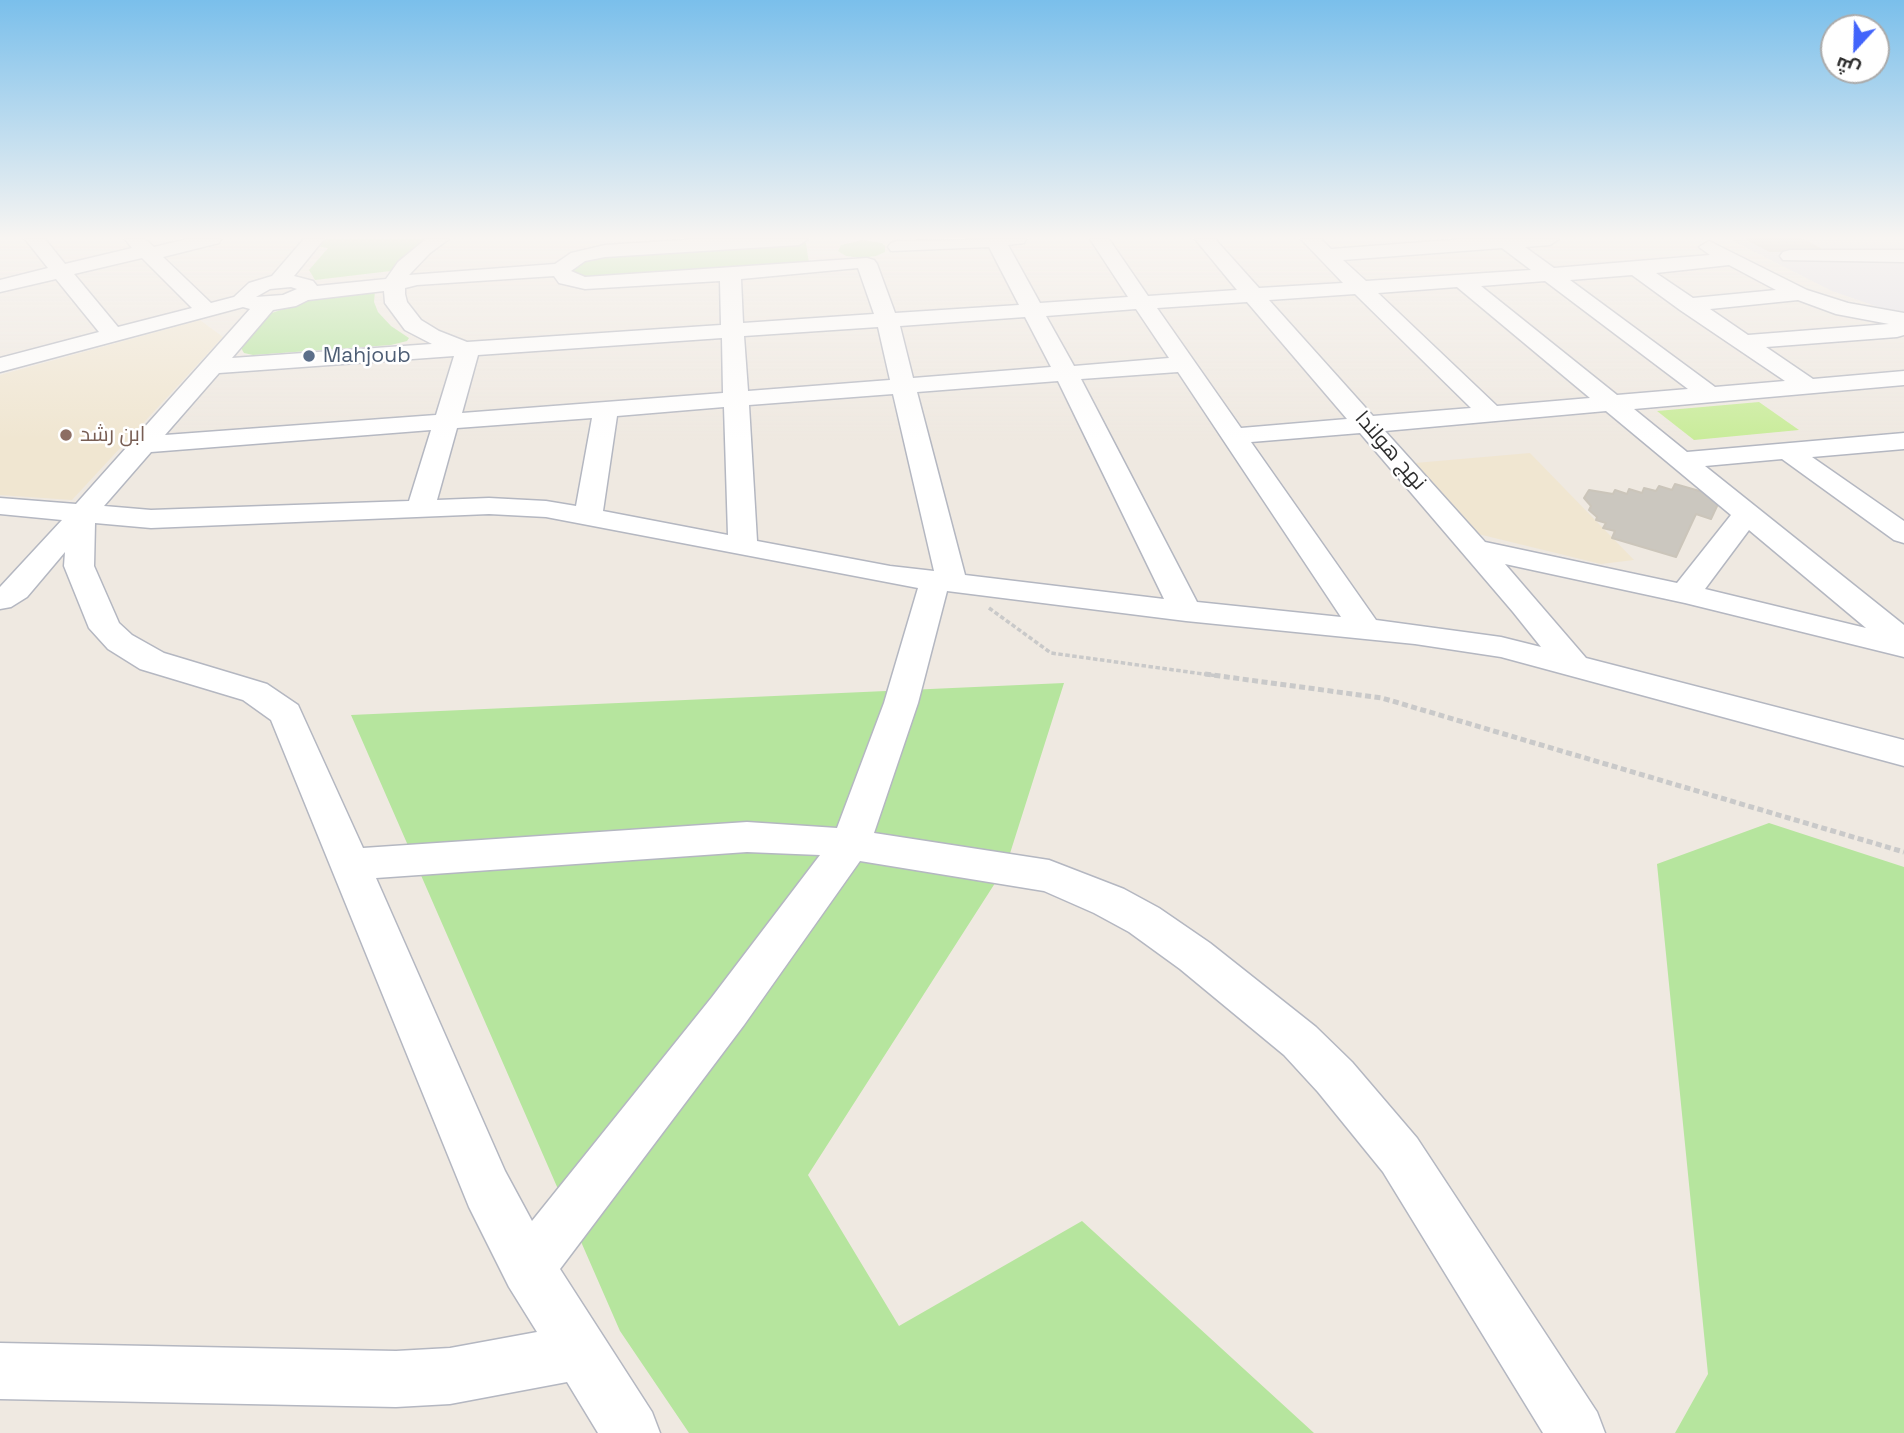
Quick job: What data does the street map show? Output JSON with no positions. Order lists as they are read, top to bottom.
{
  "streets": {
    "street": ["نهج هولندا"]
  },
  "places": ["Mahjoub", "ابن رشد"],
  "north": "bottom"
}
